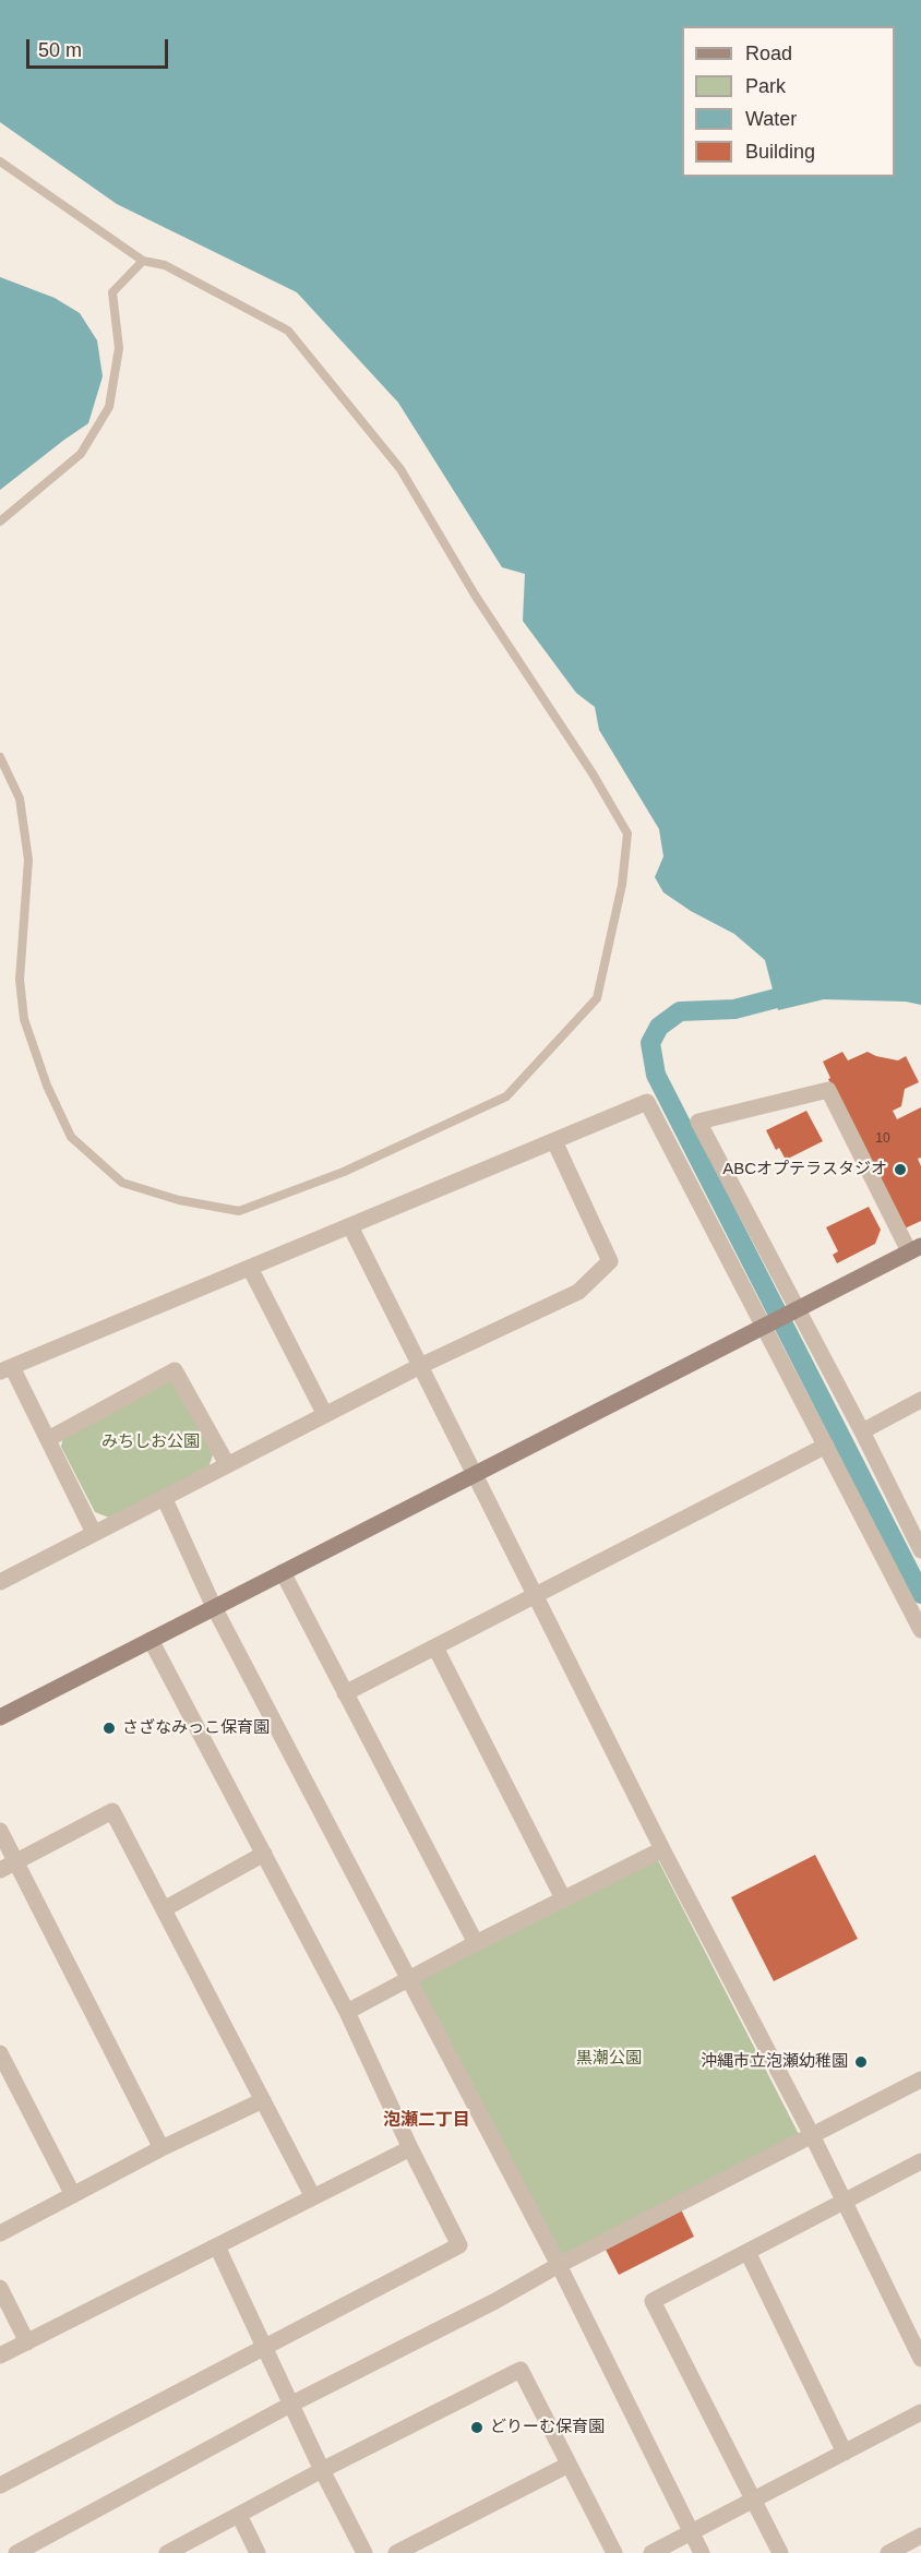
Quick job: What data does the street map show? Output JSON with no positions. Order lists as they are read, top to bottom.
{
  "districts": ["泡瀬二丁目"],
  "parks": ["みちしお公園", "黒潮公園"],
  "places": [
    "ABCオプテラスタジオ",
    "さざなみっこ保育園",
    "沖縄市立泡瀬幼稚園",
    "どりーむ保育園"
  ],
  "house_numbers": ["10"],
  "legend": [
    "Road",
    "Park",
    "Water",
    "Building"
  ],
  "scale_bar": "50 m"
}
